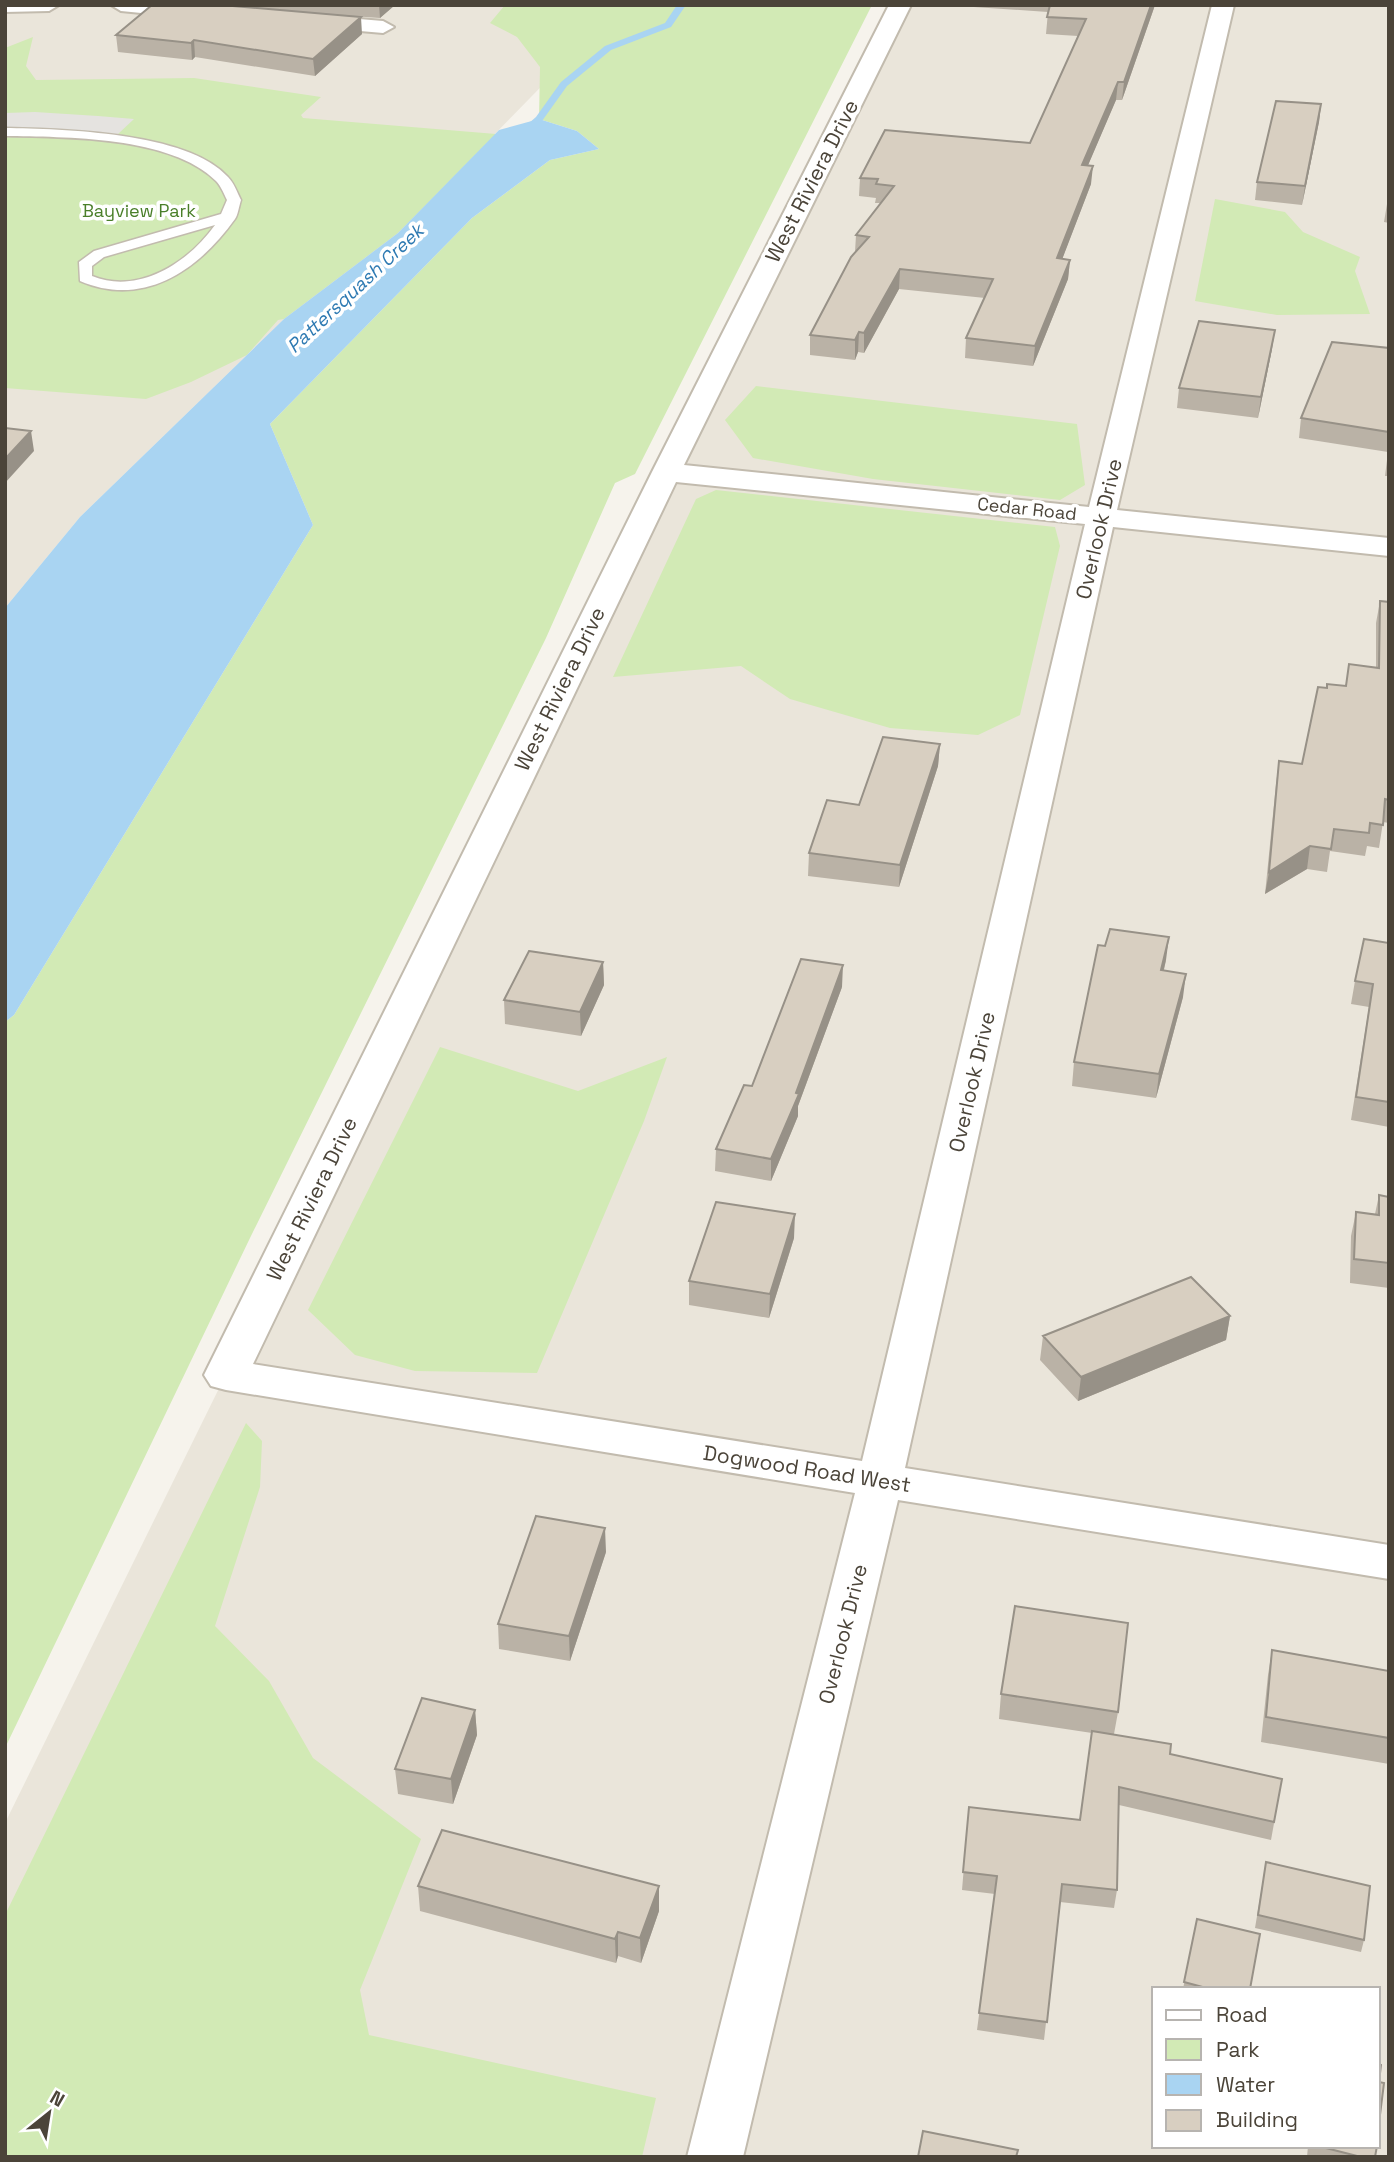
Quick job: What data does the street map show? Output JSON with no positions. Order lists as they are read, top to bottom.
{
  "streets": {
    "street": [
      "West Riviera Drive",
      "Cedar Road",
      "Overlook Drive",
      "Dogwood Road West"
    ]
  },
  "crossings": [
    ["West Riviera Drive", "Cedar Road"],
    ["West Riviera Drive", "Dogwood Road West"],
    ["Cedar Road", "Overlook Drive"],
    ["Overlook Drive", "Dogwood Road West"]
  ],
  "water": ["Pattersquash Creek"],
  "parks": ["Bayview Park"],
  "legend": [
    "Road",
    "Park",
    "Water",
    "Building"
  ],
  "north": "top right"
}
